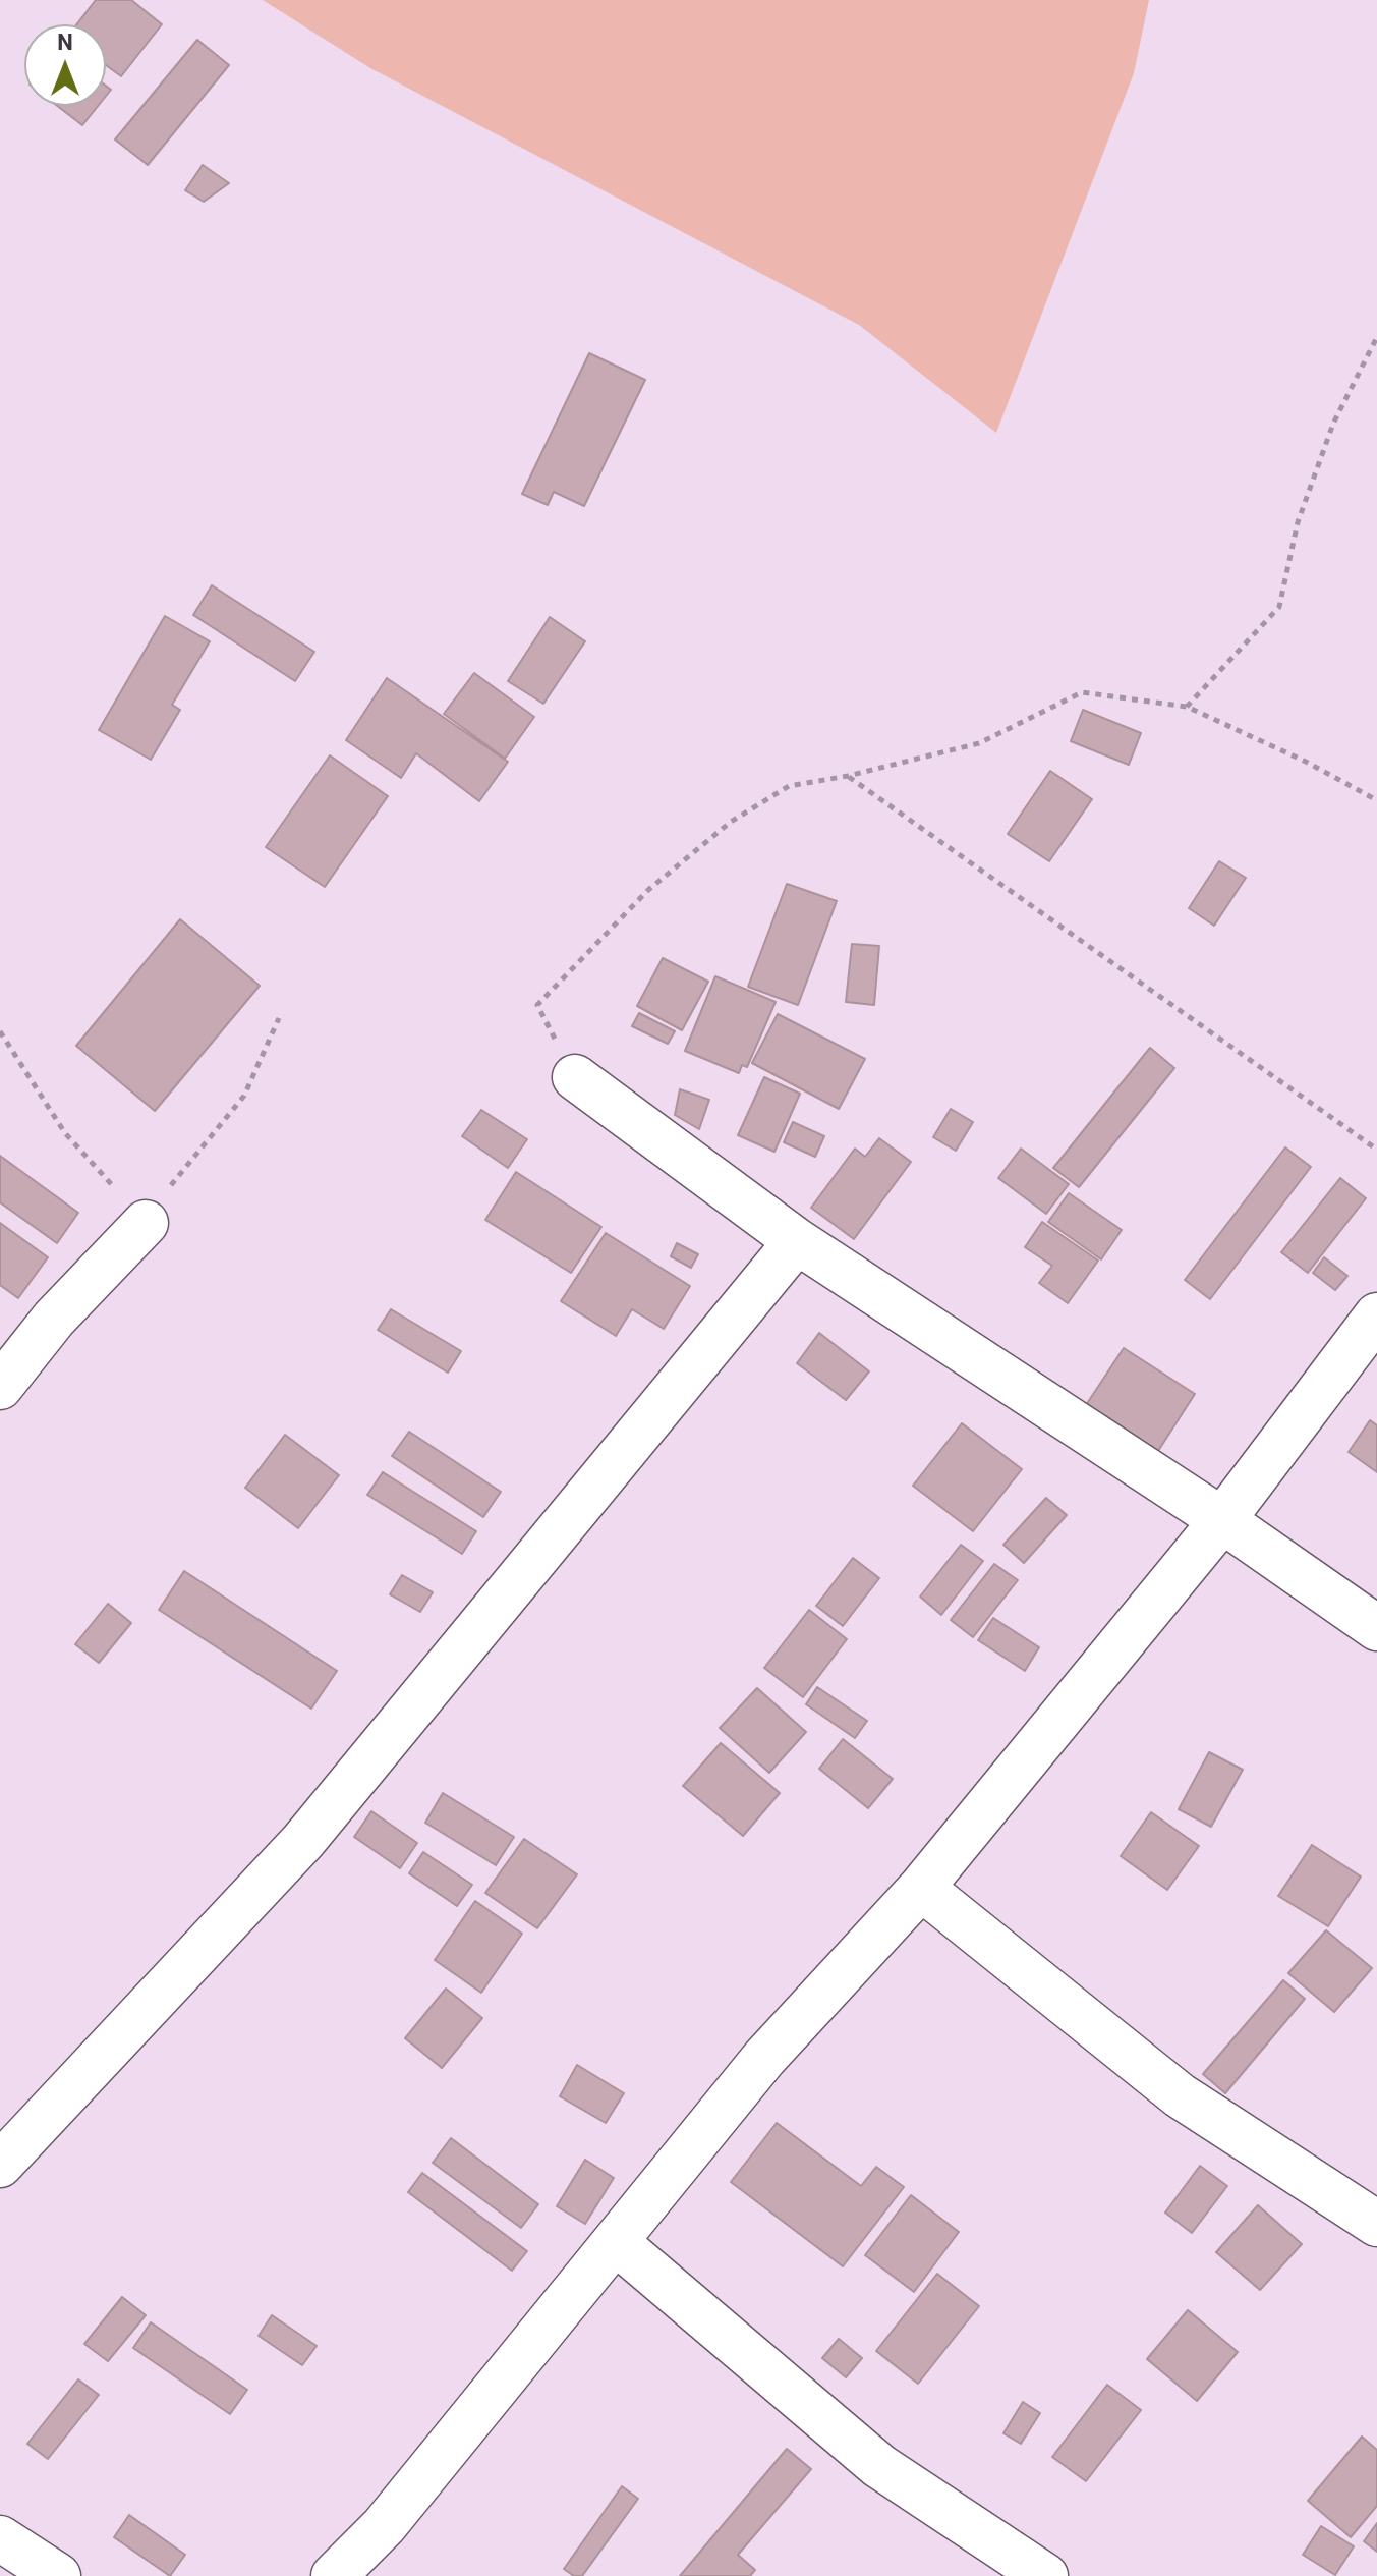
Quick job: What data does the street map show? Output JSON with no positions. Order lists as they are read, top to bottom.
{
  "north": "top"
}
